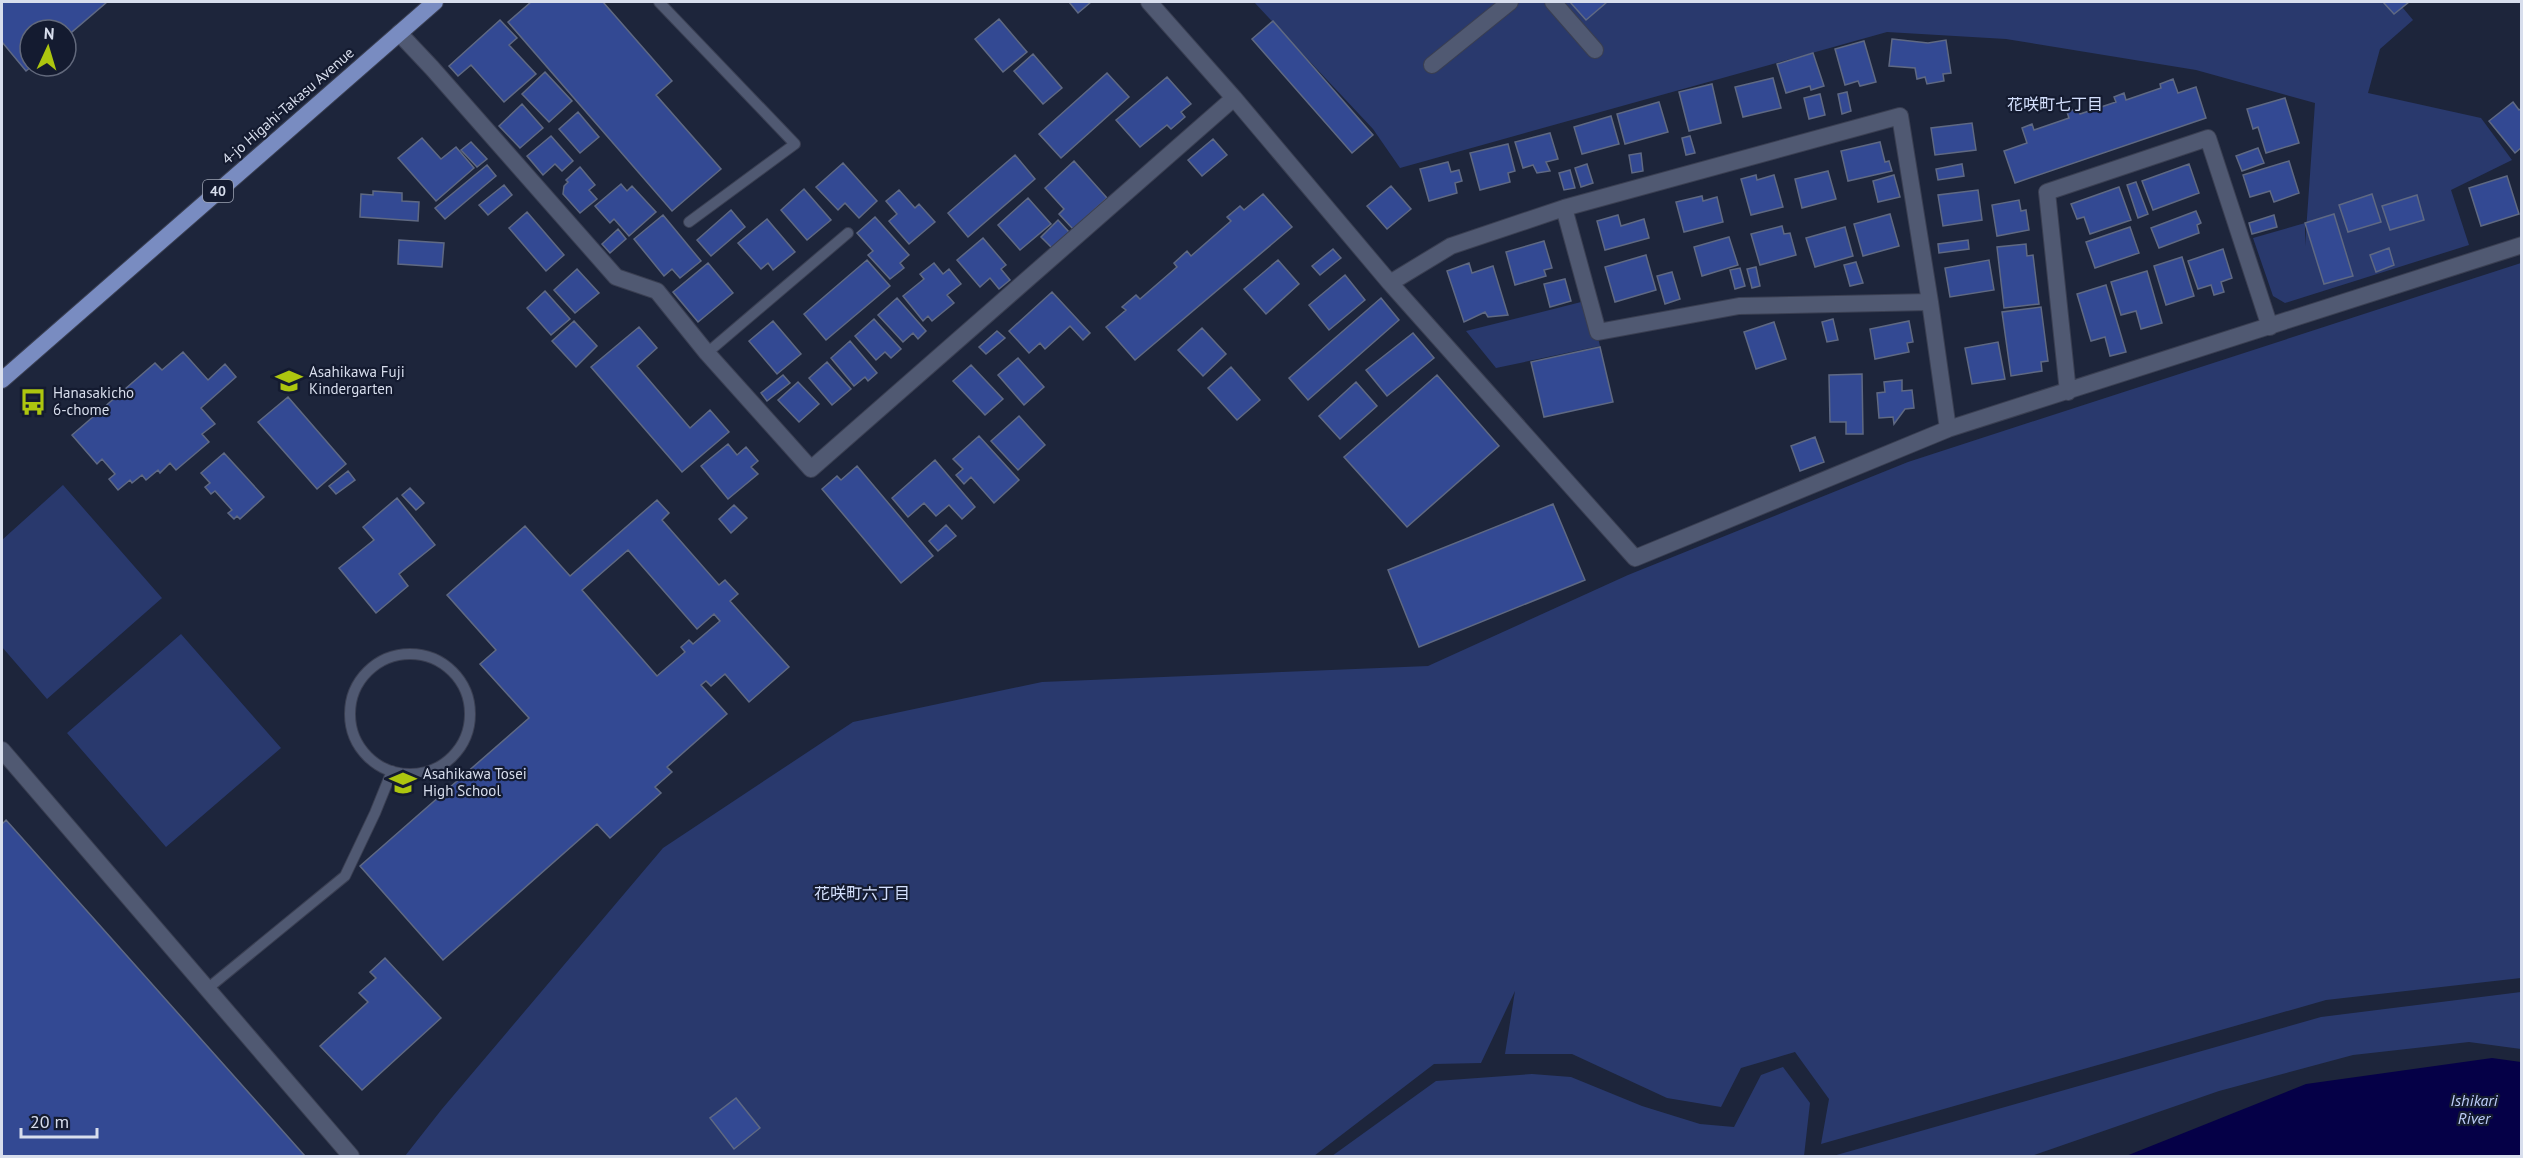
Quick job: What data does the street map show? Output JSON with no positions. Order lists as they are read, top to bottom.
{
  "streets": {
    "highway": ["4-jo Higahi-Takasu Avenue", "40"]
  },
  "districts": ["花咲町七丁目", "花咲町六丁目"],
  "water": ["Ishikari River"],
  "places": {
    "school or university": ["Asahikawa Fuji Kindergarten", "Asahikawa Tosei High School"],
    "bus stop": ["Hanasakicho 6-chome"]
  },
  "scale_bar": "20 m",
  "north": "top"
}
